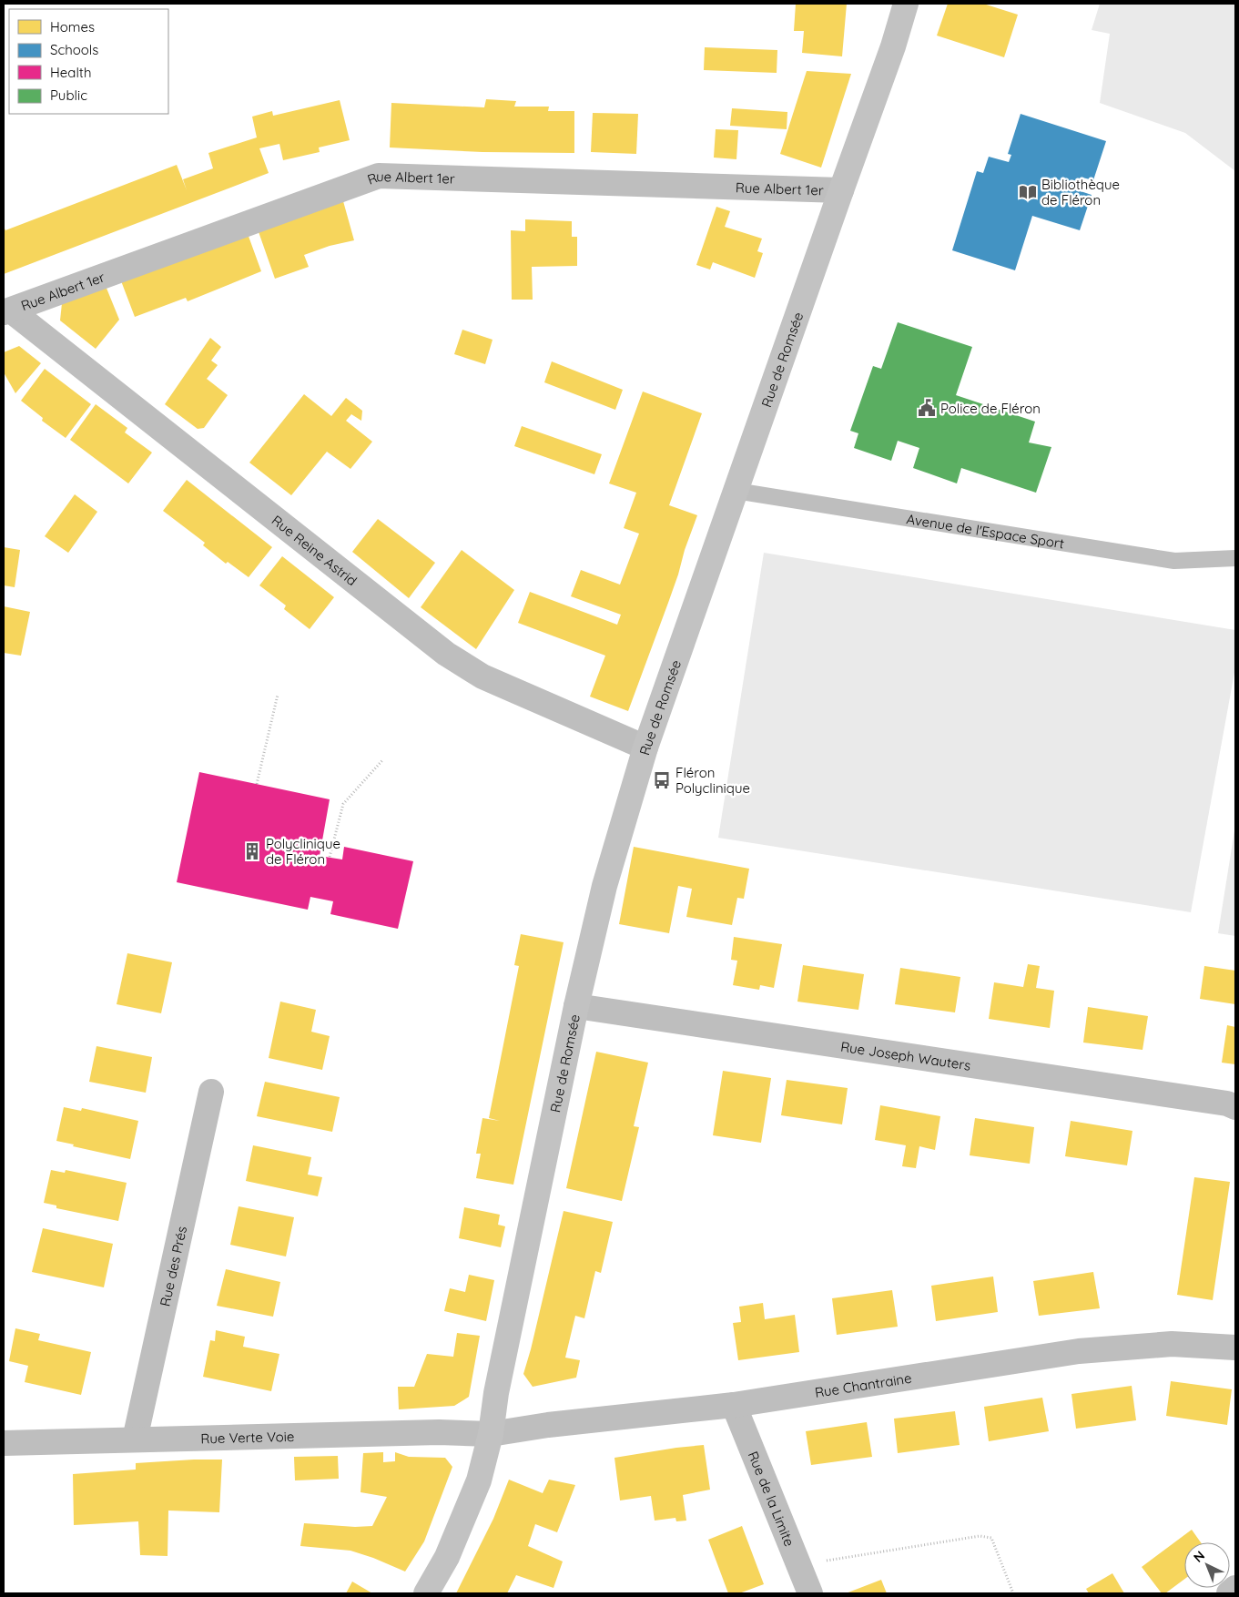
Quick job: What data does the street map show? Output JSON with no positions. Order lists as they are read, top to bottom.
{
  "streets": {
    "main road": ["Rue de Romsée"],
    "street": [
      "Rue Albert 1er",
      "Rue Reine Astrid",
      "Rue Joseph Wauters",
      "Rue des Prés",
      "Rue Chantraine",
      "Rue Verte Voie",
      "Rue de la Limite"
    ],
    "lane": ["Avenue de l'Espace Sport"]
  },
  "crossings": [
    ["Rue Albert 1er", "Rue de Romsée"],
    ["Rue Albert 1er", "Rue Reine Astrid"],
    ["Rue de Romsée", "Avenue de l'Espace Sport"],
    ["Rue de Romsée", "Rue Reine Astrid"],
    ["Rue de Romsée", "Rue Joseph Wauters"],
    ["Rue de Romsée", "Rue Chantraine"],
    ["Rue de Romsée", "Rue Verte Voie"],
    ["Rue des Prés", "Rue Verte Voie"],
    ["Rue Chantraine", "Rue Verte Voie"],
    ["Rue Chantraine", "Rue de la Limite"]
  ],
  "places": {
    "library": ["Bibliothèque de Fléron"],
    "public building": ["Police de Fléron"],
    "bus stop": ["Fléron Polyclinique"],
    "building": ["Polyclinique de Fléron"]
  },
  "legend": [
    "Homes",
    "Schools",
    "Health",
    "Public"
  ],
  "north": "top left"
}
